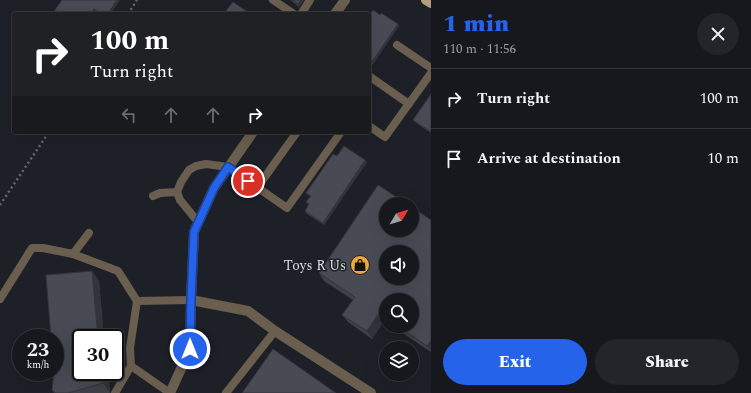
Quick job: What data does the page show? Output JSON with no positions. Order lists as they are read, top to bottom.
{
  "places": {
    "shop": ["Toys R Us"]
  },
  "north": "top right",
  "page": {
    "heading": ["1 min", "110 m · 11:56"],
    "turn": ["100 m", "Turn right"],
    "list": [
      {
        "name": "Turn right",
        "value": "100 m"
      },
      {
        "name": "Arrive at destination",
        "value": "10 m"
      }
    ],
    "speed": "23 km/h",
    "limit": "30",
    "buttons": ["Exit", "Share"]
  }
}
